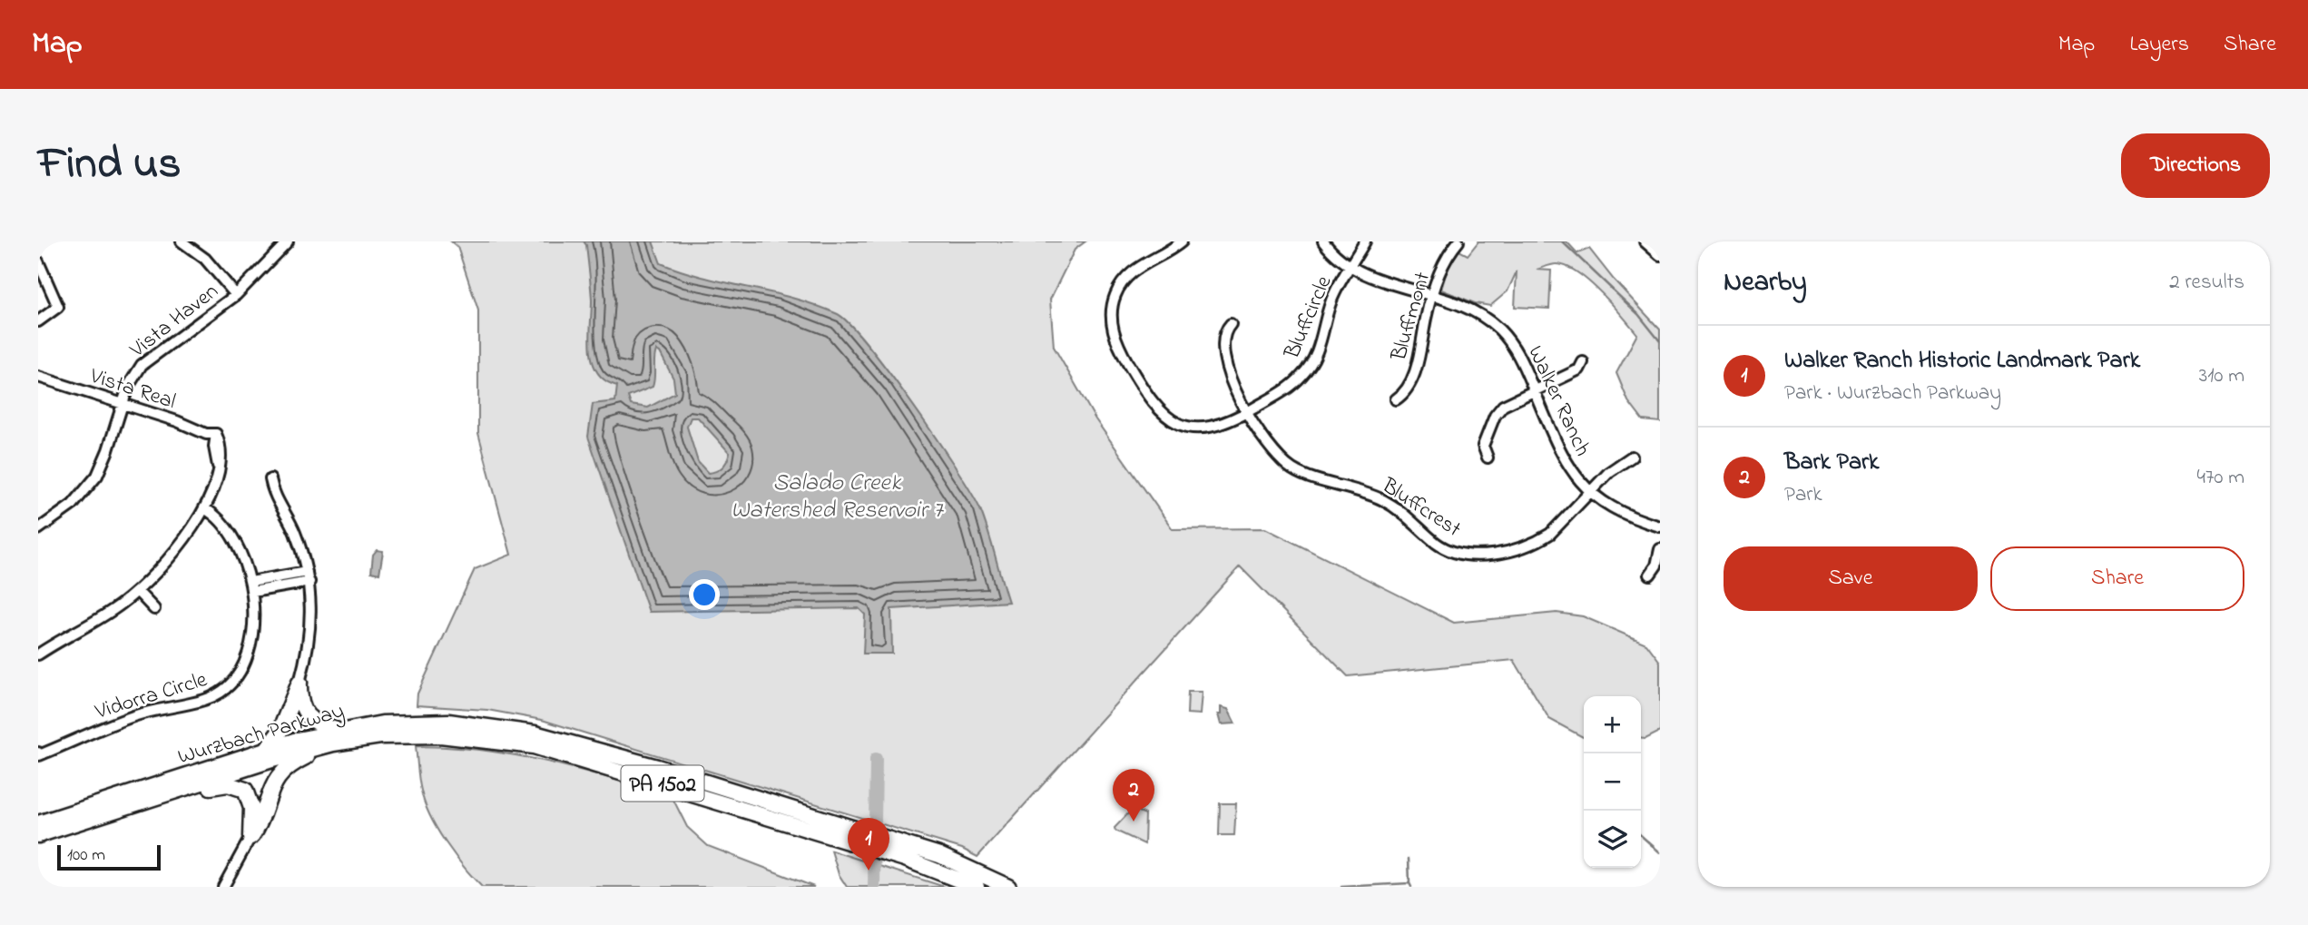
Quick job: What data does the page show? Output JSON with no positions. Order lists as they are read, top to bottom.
{
  "streets": {
    "highway": ["Wurzbach Parkway", "PA 1502"],
    "street": [
      "Bluffmont",
      "Bluffcircle",
      "Vista Haven",
      "Vista Real",
      "Walker Ranch",
      "Bluffcrest",
      "Vidorra Circle"
    ]
  },
  "crossings": [
    ["Bluffmont", "Walker Ranch"],
    ["Bluffcircle", "Walker Ranch"],
    ["Bluffcircle", "Bluffcrest"],
    ["Vista Haven", "Vista Real"],
    ["Vista Real", "Vidorra Circle"],
    ["Walker Ranch", "Bluffcrest"]
  ],
  "water": ["Salado Creek Watershed Reservoir 7"],
  "scale_bar": "100 m",
  "page": {
    "header": "Map",
    "nav": ["Map", "Layers", "Share"],
    "title": "Find us",
    "buttons": [
      "Directions",
      ["Save", "Share"]
    ],
    "heading": ["Nearby", "2 results"],
    "list": [
      {
        "mark": "1",
        "name": "Walker Ranch Historic Landmark Park",
        "note": "Park · Wurzbach Parkway",
        "value": "310 m"
      },
      {
        "mark": "2",
        "name": "Bark Park",
        "note": "Park",
        "value": "470 m"
      }
    ],
    "map_buttons": ["+", "−"],
    "pins": ["2", "1"],
    "scale": "100 m"
  }
}
